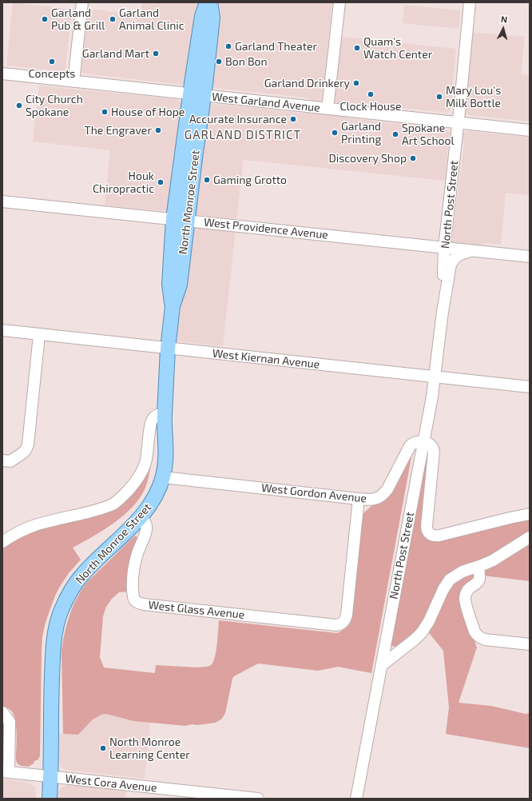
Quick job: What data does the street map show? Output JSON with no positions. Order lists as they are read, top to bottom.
{
  "streets": {
    "main road": ["North Monroe Street"],
    "street": [
      "West Garland Avenue",
      "North Post Street",
      "West Providence Avenue",
      "West Kiernan Avenue",
      "West Gordon Avenue",
      "West Glass Avenue",
      "West Cora Avenue"
    ]
  },
  "crossings": [
    ["West Garland Avenue", "North Monroe Street"],
    ["West Garland Avenue", "North Post Street"],
    ["North Monroe Street", "West Providence Avenue"],
    ["North Monroe Street", "West Kiernan Avenue"],
    ["North Monroe Street", "West Gordon Avenue"],
    ["North Monroe Street", "West Glass Avenue"],
    ["North Monroe Street", "West Cora Avenue"],
    ["North Post Street", "West Providence Avenue"],
    ["North Post Street", "West Kiernan Avenue"],
    ["North Post Street", "West Gordon Avenue"],
    ["West Gordon Avenue", "West Glass Avenue"]
  ],
  "districts": ["GARLAND DISTRICT"],
  "places": [
    "Garland Pub & Grill",
    "Garland Animal Clinic",
    "Garland Theater",
    "Quam's Watch Center",
    "Garland Mart",
    "Concepts",
    "Bon Bon",
    "Garland Drinkery",
    "Clock House",
    "Mary Lou's Milk Bottle",
    "City Church Spokane",
    "House of Hope",
    "Accurate Insurance",
    "The Engraver",
    "Garland Printing",
    "Spokane Art School",
    "Discovery Shop",
    "Gaming Grotto",
    "Houk Chiropractic",
    "North Monroe Learning Center"
  ],
  "north": "top"
}
